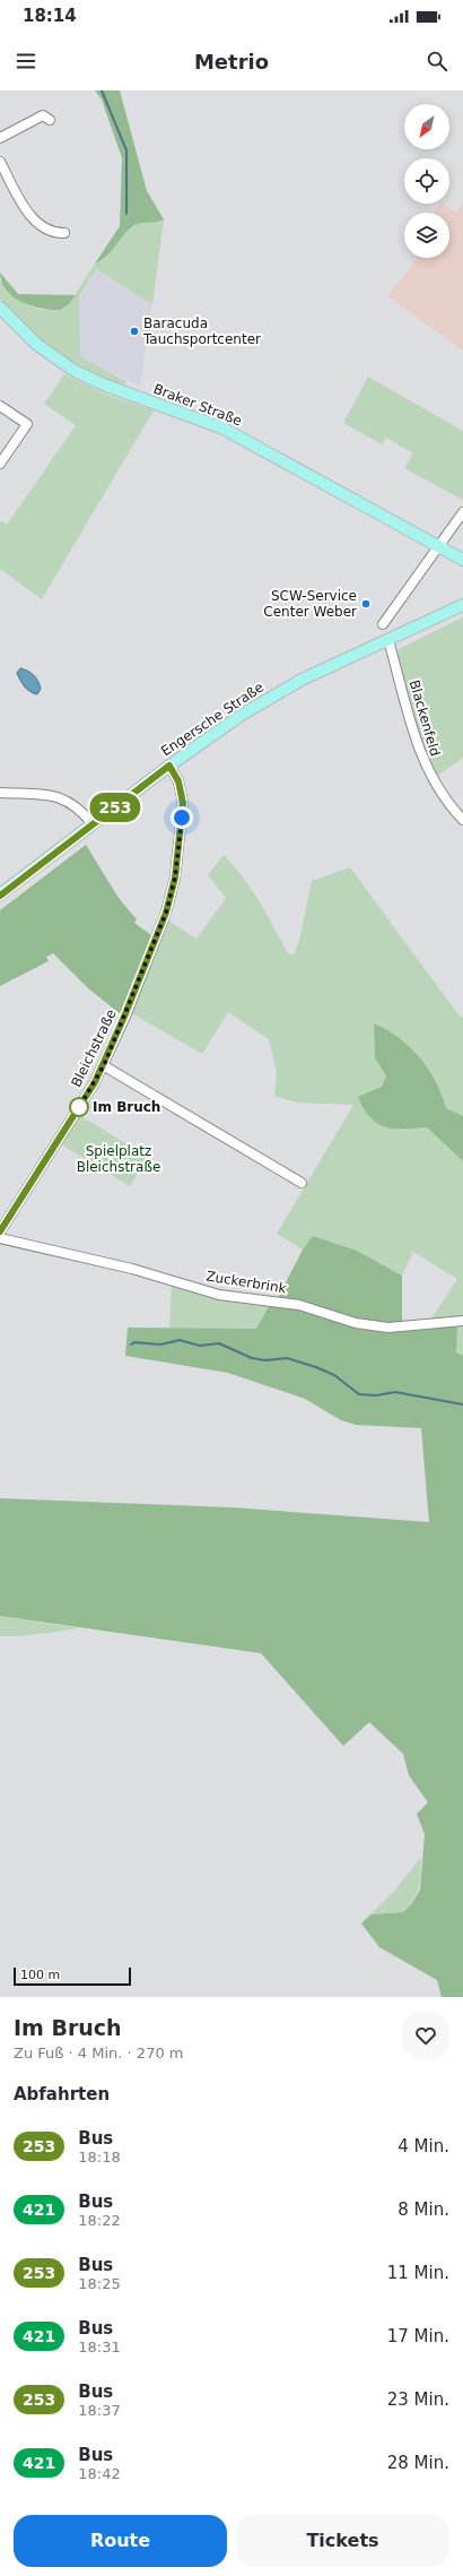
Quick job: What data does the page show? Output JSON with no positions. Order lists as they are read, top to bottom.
{
  "streets": {
    "main road": ["Braker Straße", "Engersche Straße"],
    "street": ["Blackenfeld", "Bleichstraße", "Zuckerbrink"]
  },
  "crossings": [
    ["Blackenfeld", "Engersche Straße"],
    ["Engersche Straße", "Bleichstraße"]
  ],
  "parks": ["Spielplatz Bleichstraße"],
  "places": ["Baracuda Tauchsportcenter", "SCW-Service Center Weber", "Im Bruch"],
  "lines": ["bus line 253"],
  "scale_bar": "100 m",
  "north": "bottom left",
  "page": {
    "status": "18:14",
    "header": "Metrio",
    "on_map": "253",
    "scale": "100 m",
    "heading": [
      ["Im Bruch", "Zu Fuß · 4 Min. · 270 m"],
      "Abfahrten"
    ],
    "list": [
      {
        "mark": "253",
        "name": "Bus",
        "note": "18:18",
        "value": "4 Min."
      },
      {
        "mark": "421",
        "name": "Bus",
        "note": "18:22",
        "value": "8 Min."
      },
      {
        "mark": "253",
        "name": "Bus",
        "note": "18:25",
        "value": "11 Min."
      },
      {
        "mark": "421",
        "name": "Bus",
        "note": "18:31",
        "value": "17 Min."
      },
      {
        "mark": "253",
        "name": "Bus",
        "note": "18:37",
        "value": "23 Min."
      },
      {
        "mark": "421",
        "name": "Bus",
        "note": "18:42",
        "value": "28 Min."
      }
    ],
    "buttons": ["Route", "Tickets"]
  }
}
